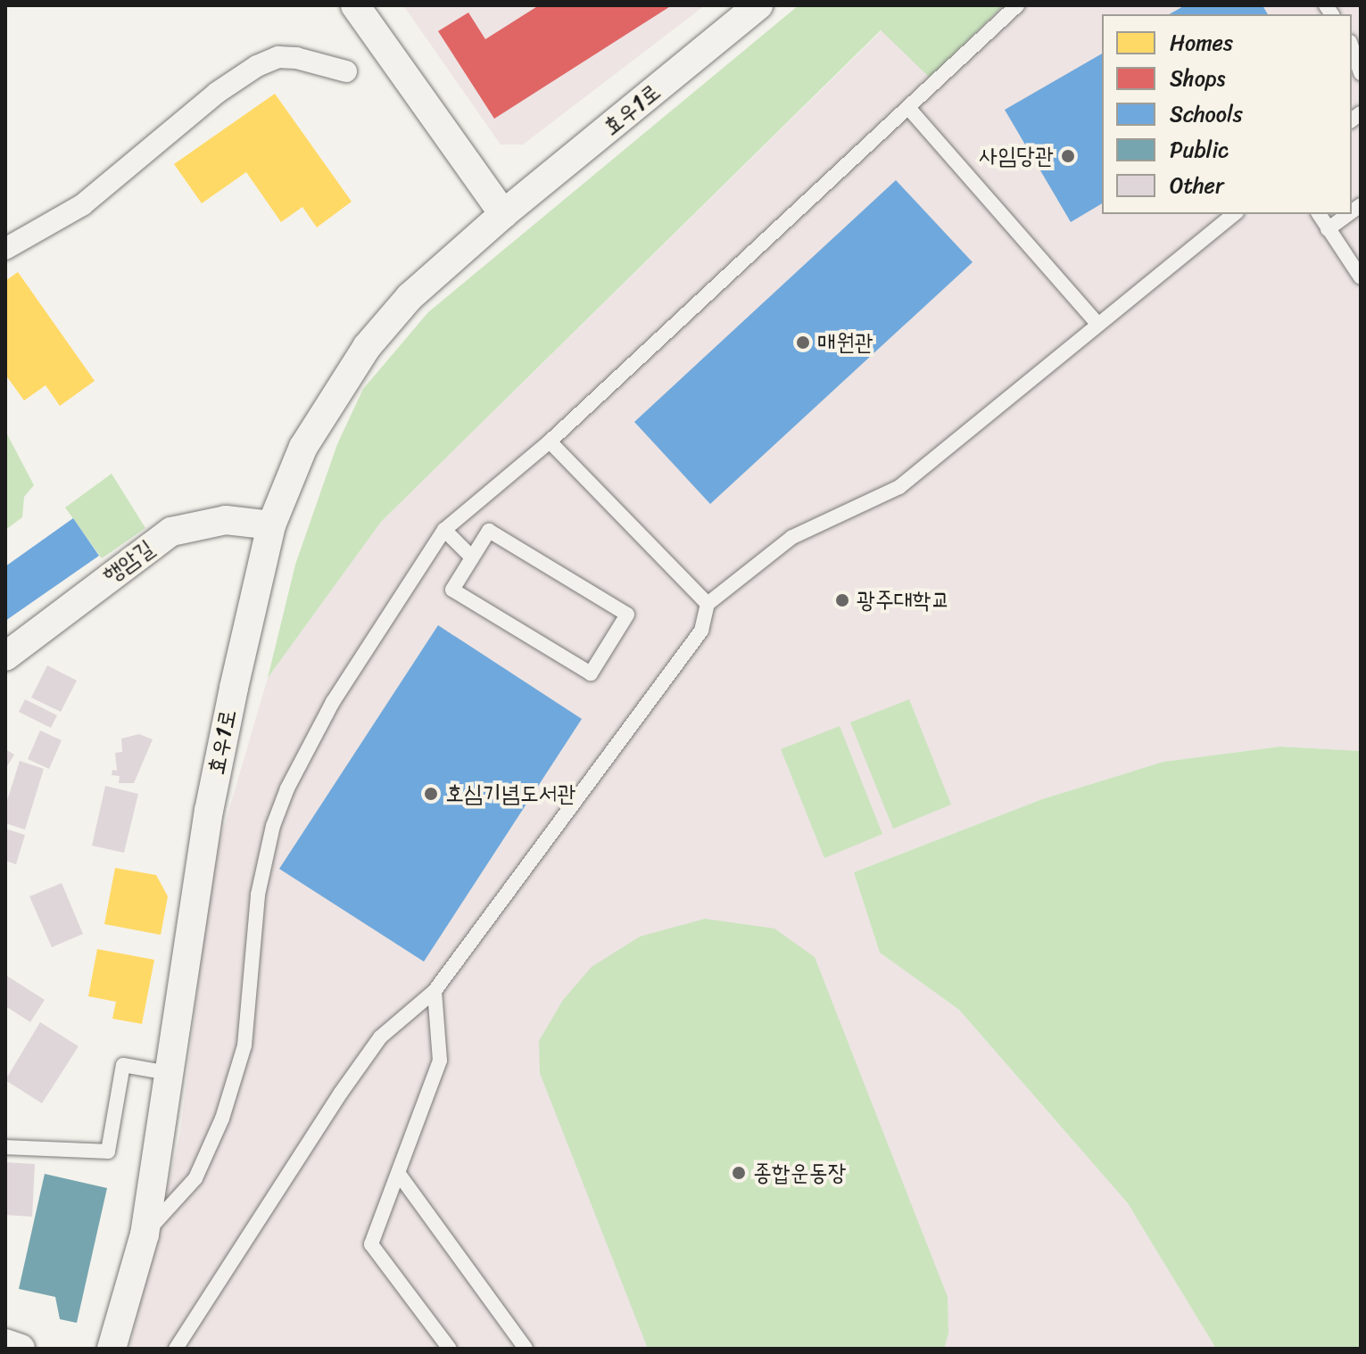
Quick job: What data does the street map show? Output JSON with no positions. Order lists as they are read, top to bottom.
{
  "streets": {
    "street": ["효우1로", "행암길"]
  },
  "crossings": [
    ["효우1로", "행암길"]
  ],
  "places": [
    "사임당관",
    "매원관",
    "광주대학교",
    "호심기념도서관",
    "종합운동장"
  ],
  "legend": [
    "Homes",
    "Shops",
    "Schools",
    "Public",
    "Other"
  ]
}
